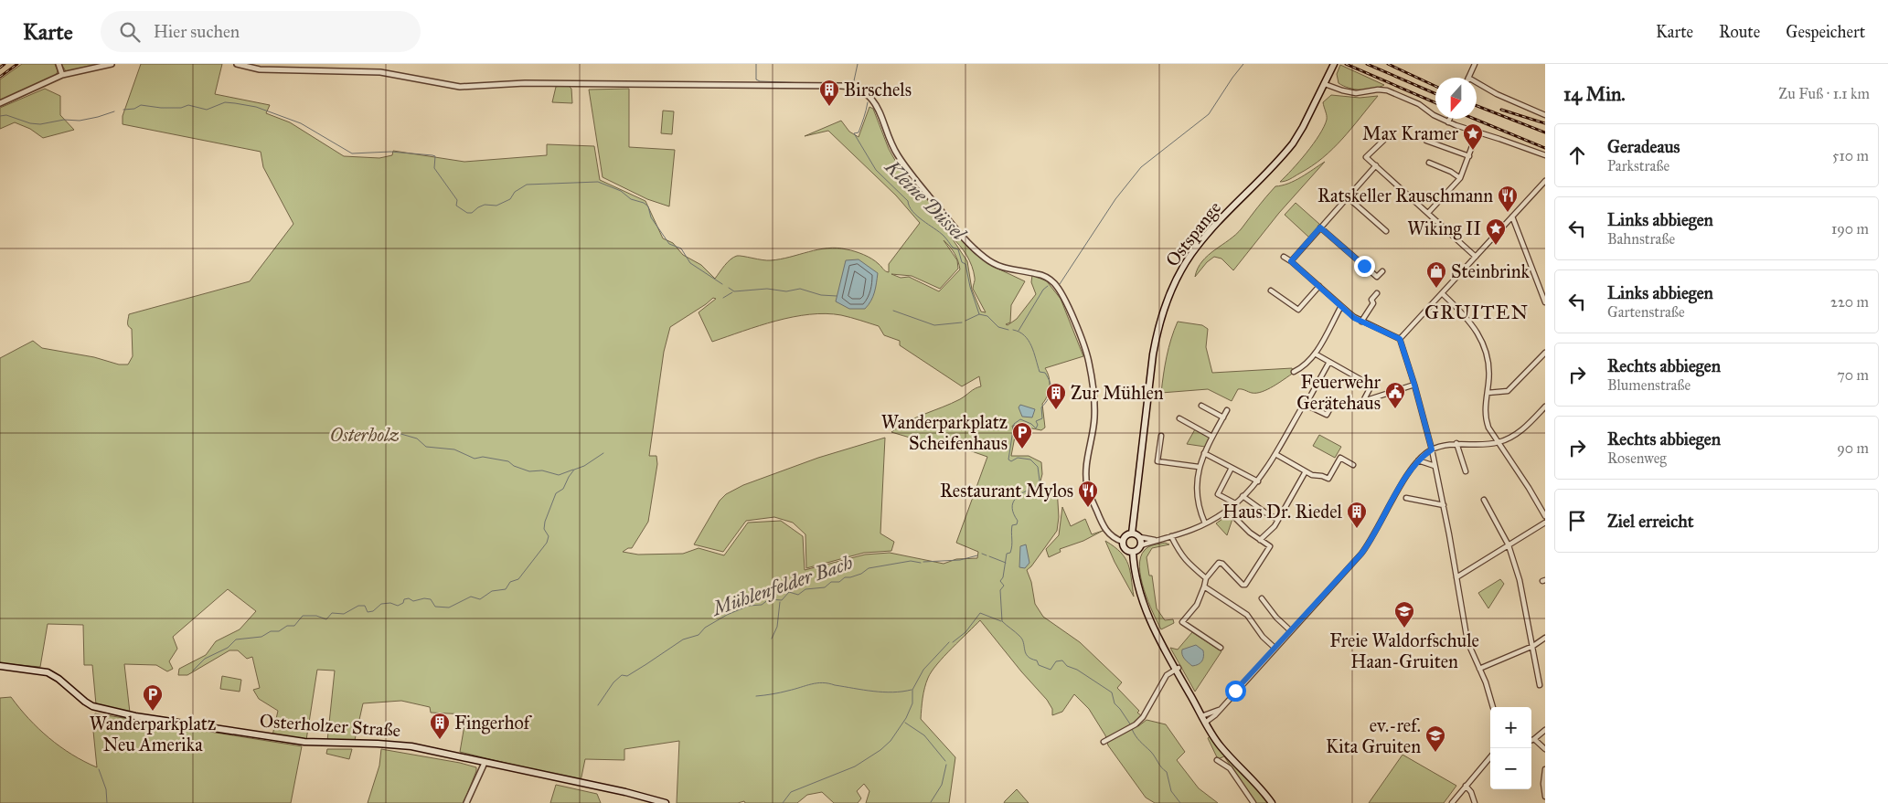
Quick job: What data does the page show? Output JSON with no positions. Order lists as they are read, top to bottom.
{
  "streets": {
    "main road": ["Ostspange", "Osterholzer Straße"]
  },
  "districts": ["GRUITEN"],
  "water": ["Kleine Düssel", "Mühlenfelder Bach"],
  "parks": ["Osterholz"],
  "places": {
    "building": [
      "Birschels",
      "Zur Mühlen",
      "Haus Dr. Riedel",
      "Fingerhof"
    ],
    "place": ["Max Kramer", "Wiking II"],
    "restaurant": ["Ratskeller Rauschmann", "Restaurant Mylos"],
    "shop": ["Steinbrink"],
    "public building": ["Feuerwehr Gerätehaus"],
    "parking": ["Wanderparkplatz Scheifenhaus", "Wanderparkplatz Neu Amerika"],
    "school or university": ["Freie Waldorfschule Haan-Gruiten", "ev.-ref. Kita Gruiten"]
  },
  "north": "bottom",
  "page": {
    "header": "Karte",
    "search": "Hier suchen",
    "nav": ["Karte", "Route", "Gespeichert"],
    "heading": ["14 Min.", "Zu Fuß · 1.1 km"],
    "list": [
      ["Geradeaus", "Parkstraße", "510 m"],
      ["Links abbiegen", "Bahnstraße", "190 m"],
      ["Links abbiegen", "Gartenstraße", "220 m"],
      ["Rechts abbiegen", "Blumenstraße", "70 m"],
      ["Rechts abbiegen", "Rosenweg", "90 m"],
      "Ziel erreicht"
    ],
    "map_buttons": ["+", "−"]
  }
}
